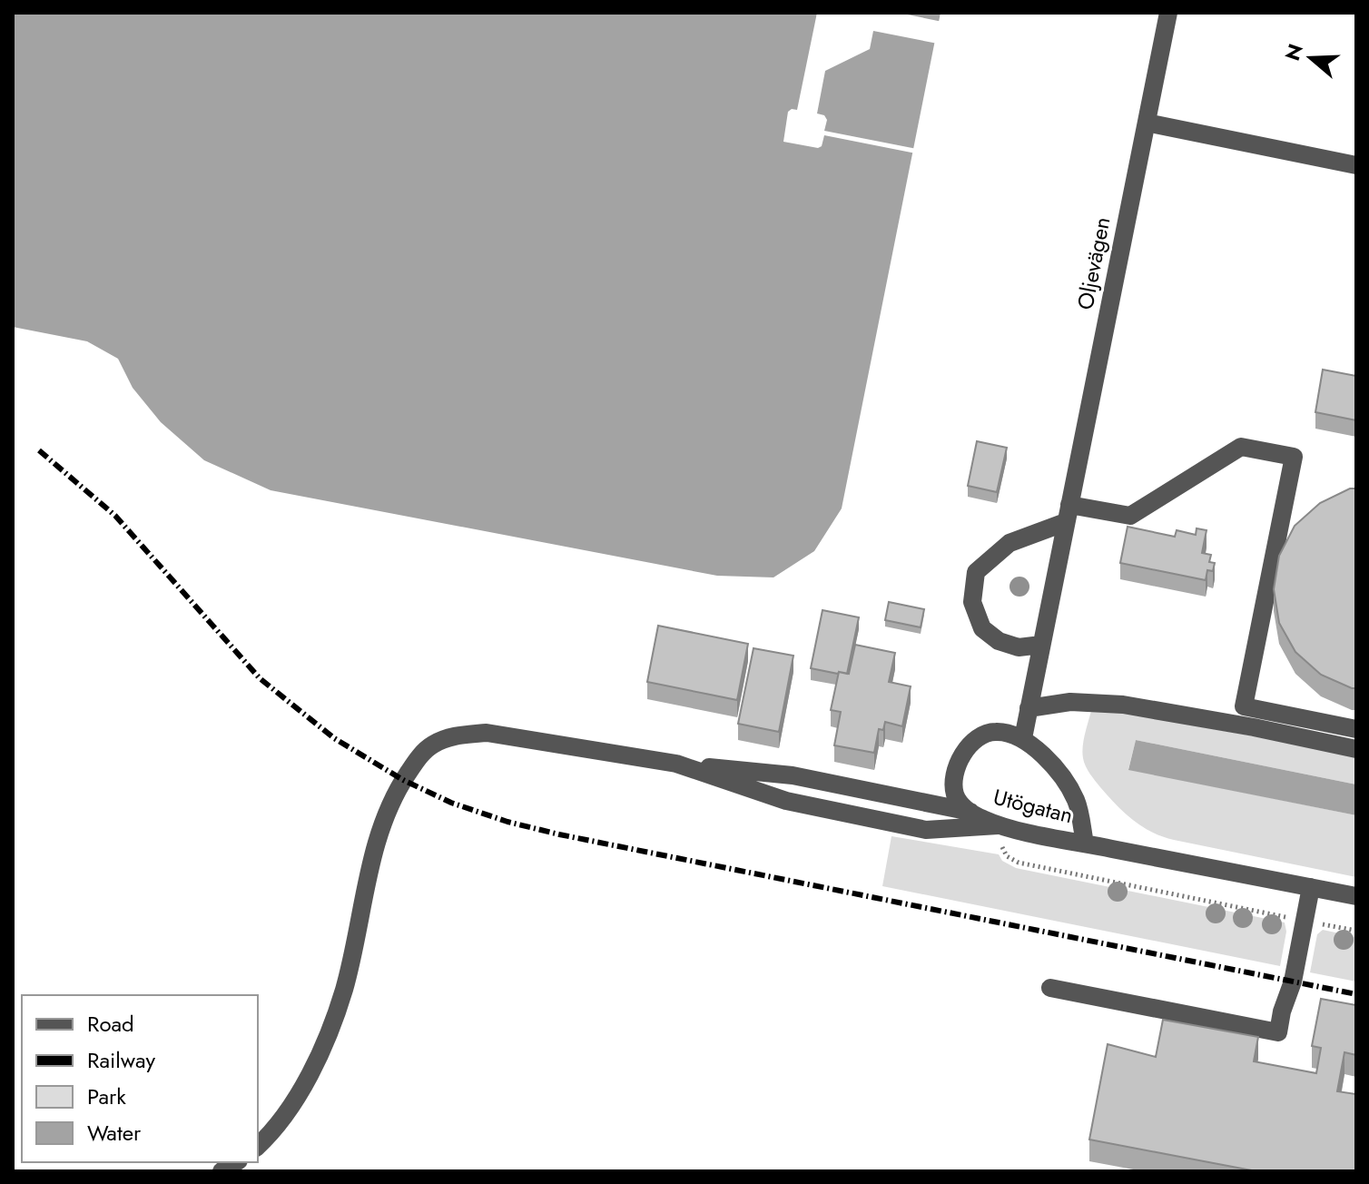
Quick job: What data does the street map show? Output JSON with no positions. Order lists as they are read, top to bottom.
{
  "streets": {
    "street": ["Oljevägen", "Utögatan"]
  },
  "crossings": [
    ["Oljevägen", "Utögatan"]
  ],
  "legend": [
    "Road",
    "Railway",
    "Park",
    "Water"
  ],
  "north": "left"
}
